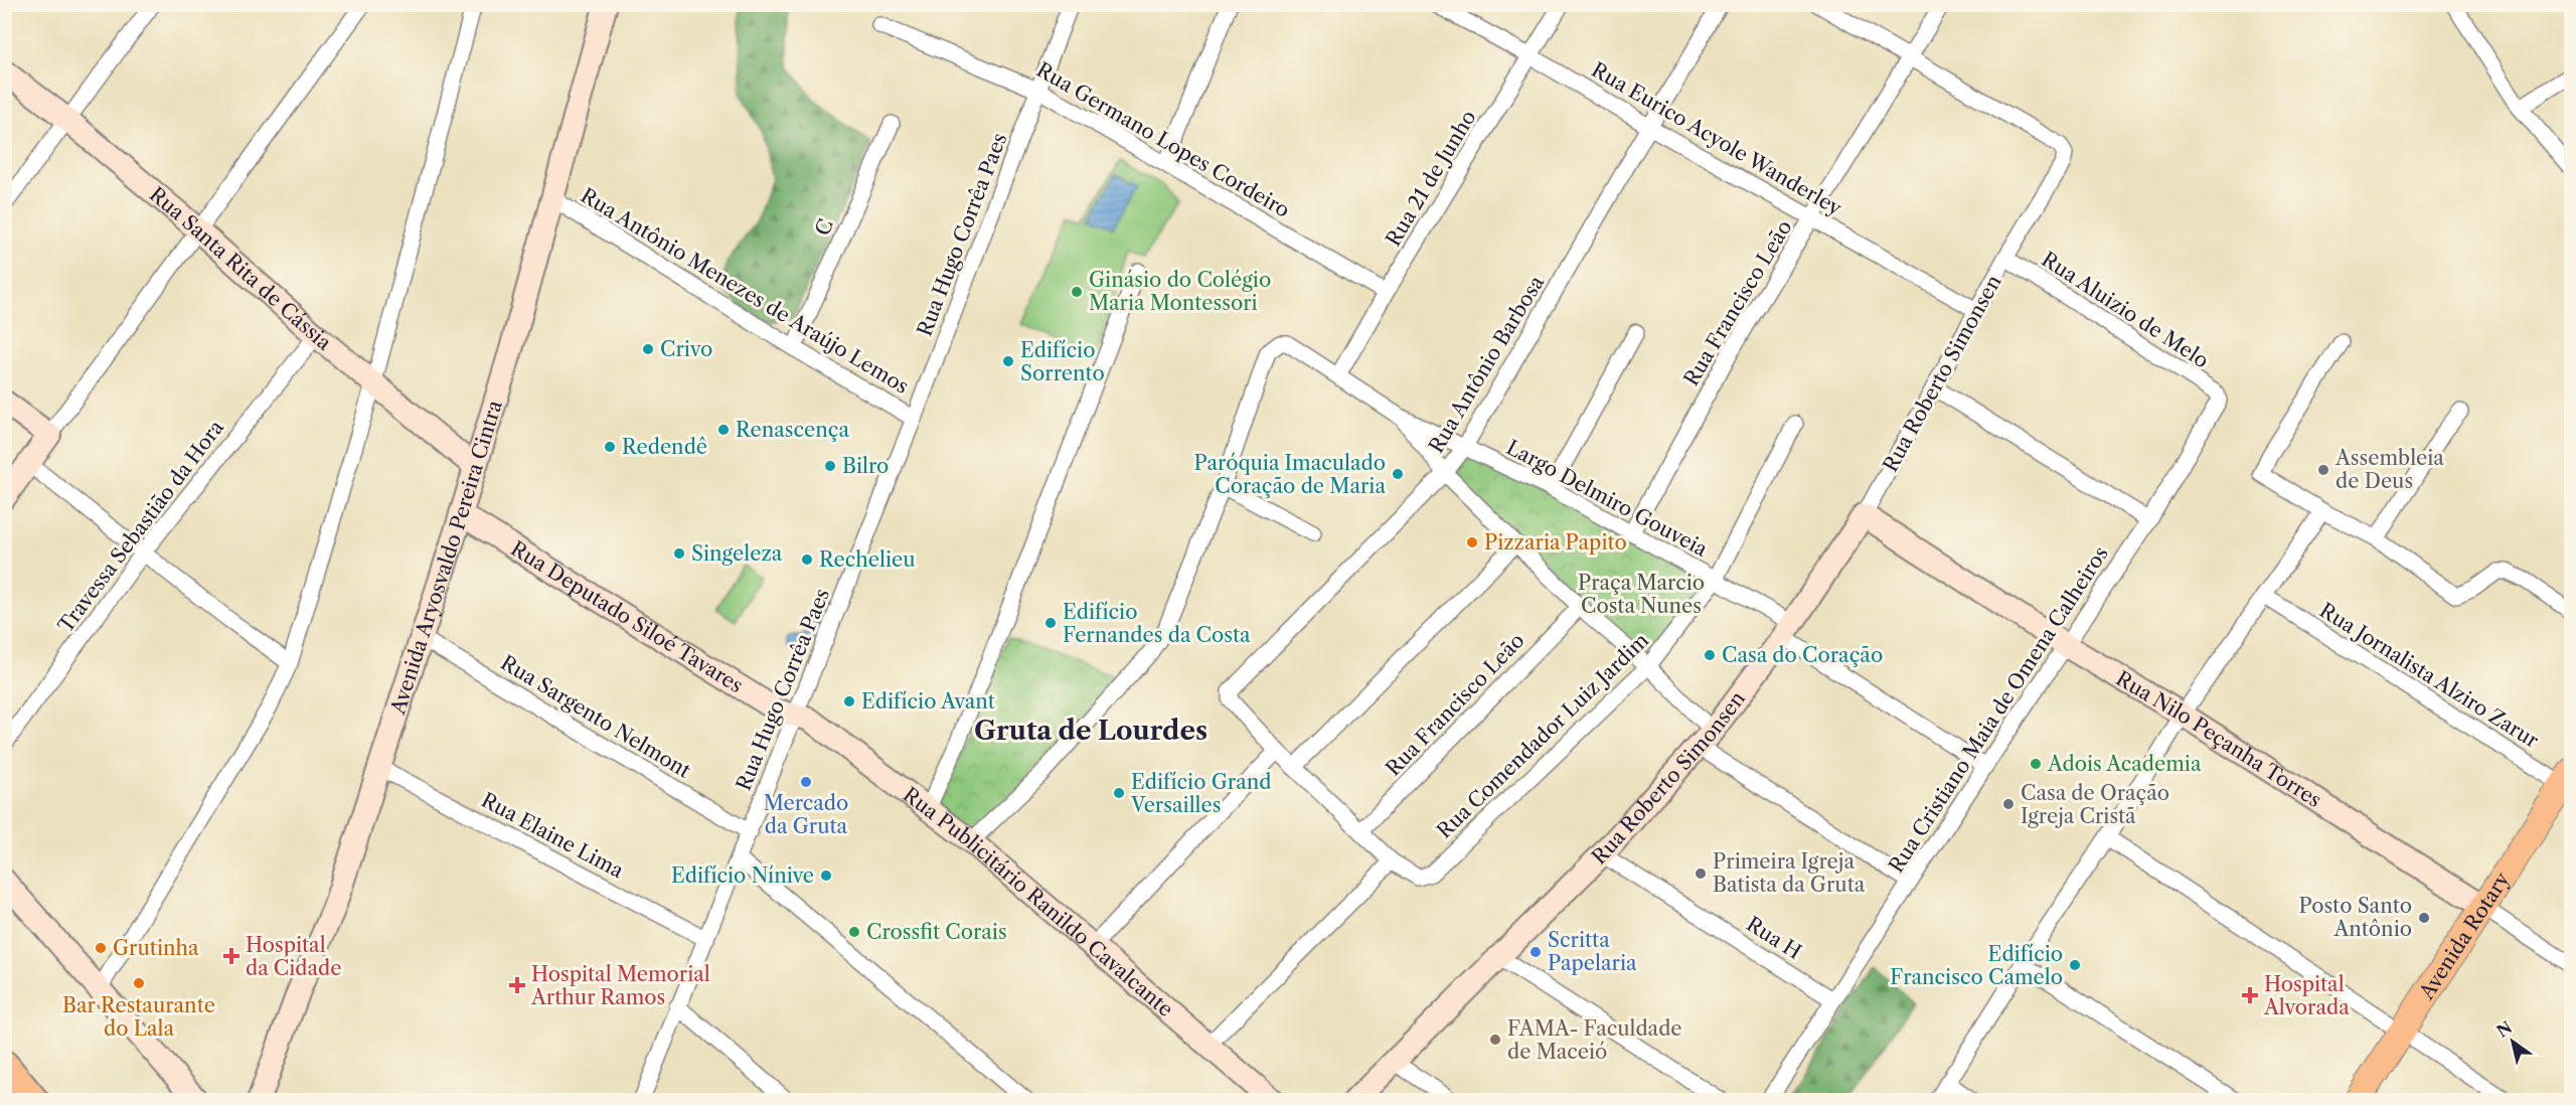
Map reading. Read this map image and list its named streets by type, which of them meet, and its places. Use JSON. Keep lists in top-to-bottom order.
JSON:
{
  "streets": {
    "main road": ["Avenida Rotary"],
    "street": [
      "Rua Eurico Acyole Wanderley",
      "Rua Germano Lopes Cordeiro",
      "Rua 21 de Junho",
      "C",
      "Rua Hugo Corrêa Paes",
      "Rua Santa Rita de Cássia",
      "Rua Antônio Menezes de Araújo Lemos",
      "Rua Francisco Leão",
      "Rua Aluizio de Melo",
      "Rua Antônio Barbosa",
      "Rua Roberto Simonsen",
      "Largo Delmiro Gouveia",
      "Travessa Sebastião da Hora",
      "Avenida Aryosvaldo Pereira Cintra",
      "Rua Deputado Siloé Tavares",
      "Rua Jornalista Alziro Zarur",
      "Rua Cristiano Maia de Omena Calheiros",
      "Rua Sargento Nelmont",
      "Rua Comendador Luiz Jardim",
      "Rua Nilo Peçanha Torres",
      "Rua Elaine Lima",
      "Rua Publicitário Ranildo Cavalcante",
      "Rua H"
    ]
  },
  "crossings": [
    ["Rua Eurico Acyole Wanderley", "Rua 21 de Junho"],
    ["Rua Eurico Acyole Wanderley", "Rua Francisco Leão"],
    ["Rua Eurico Acyole Wanderley", "Rua Antônio Barbosa"],
    ["Rua Eurico Acyole Wanderley", "Rua Roberto Simonsen"],
    ["Rua Germano Lopes Cordeiro", "Rua 21 de Junho"],
    ["Rua Germano Lopes Cordeiro", "Rua Hugo Corrêa Paes"],
    ["Rua 21 de Junho", "Largo Delmiro Gouveia"],
    ["C", "Rua Antônio Menezes de Araújo Lemos"],
    ["Rua Hugo Corrêa Paes", "Rua Antônio Menezes de Araújo Lemos"],
    ["Rua Hugo Corrêa Paes", "Rua Deputado Siloé Tavares"],
    ["Rua Hugo Corrêa Paes", "Rua Sargento Nelmont"],
    ["Rua Hugo Corrêa Paes", "Rua Elaine Lima"],
    ["Rua Hugo Corrêa Paes", "Rua Publicitário Ranildo Cavalcante"],
    ["Rua Santa Rita de Cássia", "Travessa Sebastião da Hora"],
    ["Rua Santa Rita de Cássia", "Avenida Aryosvaldo Pereira Cintra"],
    ["Rua Antônio Menezes de Araújo Lemos", "Avenida Aryosvaldo Pereira Cintra"],
    ["Rua Francisco Leão", "Rua Roberto Simonsen"],
    ["Rua Francisco Leão", "Largo Delmiro Gouveia"],
    ["Rua Aluizio de Melo", "Rua Roberto Simonsen"],
    ["Rua Aluizio de Melo", "Rua Cristiano Maia de Omena Calheiros"],
    ["Rua Antônio Barbosa", "Largo Delmiro Gouveia"],
    ["Rua Roberto Simonsen", "Largo Delmiro Gouveia"],
    ["Rua Roberto Simonsen", "Rua Nilo Peçanha Torres"],
    ["Rua Roberto Simonsen", "Rua H"],
    ["Largo Delmiro Gouveia", "Rua Cristiano Maia de Omena Calheiros"],
    ["Largo Delmiro Gouveia", "Rua Comendador Luiz Jardim"],
    ["Avenida Aryosvaldo Pereira Cintra", "Rua Deputado Siloé Tavares"],
    ["Avenida Aryosvaldo Pereira Cintra", "Rua Sargento Nelmont"],
    ["Avenida Aryosvaldo Pereira Cintra", "Rua Elaine Lima"],
    ["Rua Deputado Siloé Tavares", "Rua Publicitário Ranildo Cavalcante"],
    ["Rua Jornalista Alziro Zarur", "Avenida Rotary"],
    ["Rua Cristiano Maia de Omena Calheiros", "Rua Nilo Peçanha Torres"],
    ["Rua Cristiano Maia de Omena Calheiros", "Rua H"],
    ["Rua Nilo Peçanha Torres", "Avenida Rotary"]
  ],
  "districts": ["Gruta de Lourdes"],
  "parks": ["Praça Marcio Costa Nunes"],
  "places": {
    "other": [
      "Ginásio do Colégio Maria Montessori",
      "Crivo",
      "Edifício Sorrento",
      "Renascença",
      "Redendê",
      "Bilro",
      "Assembleia de Deus",
      "Paróquia Imaculado Coração de Maria",
      "Pizzaria Papito",
      "Singeleza",
      "Rechelieu",
      "Edifício Fernandes da Costa",
      "Casa do Coração",
      "Edifício Avant",
      "Adois Academia",
      "Mercado da Gruta",
      "Edifício Grand Versailles",
      "Casa de Oração Igreja Cristã",
      "Primeira Igreja Batista da Gruta",
      "Edifício Nínive",
      "Posto Santo Antônio",
      "Crossfit Corais",
      "Grutinha",
      "Scritta Papelaria",
      "Edifício Francisco Camelo",
      "Bar Restaurante do Lala",
      "FAMA- Faculdade de Maceió"
    ],
    "health": ["Hospital da Cidade", "Hospital Memorial Arthur Ramos", "Hospital Alvorada"]
  },
  "north": "top left"
}
